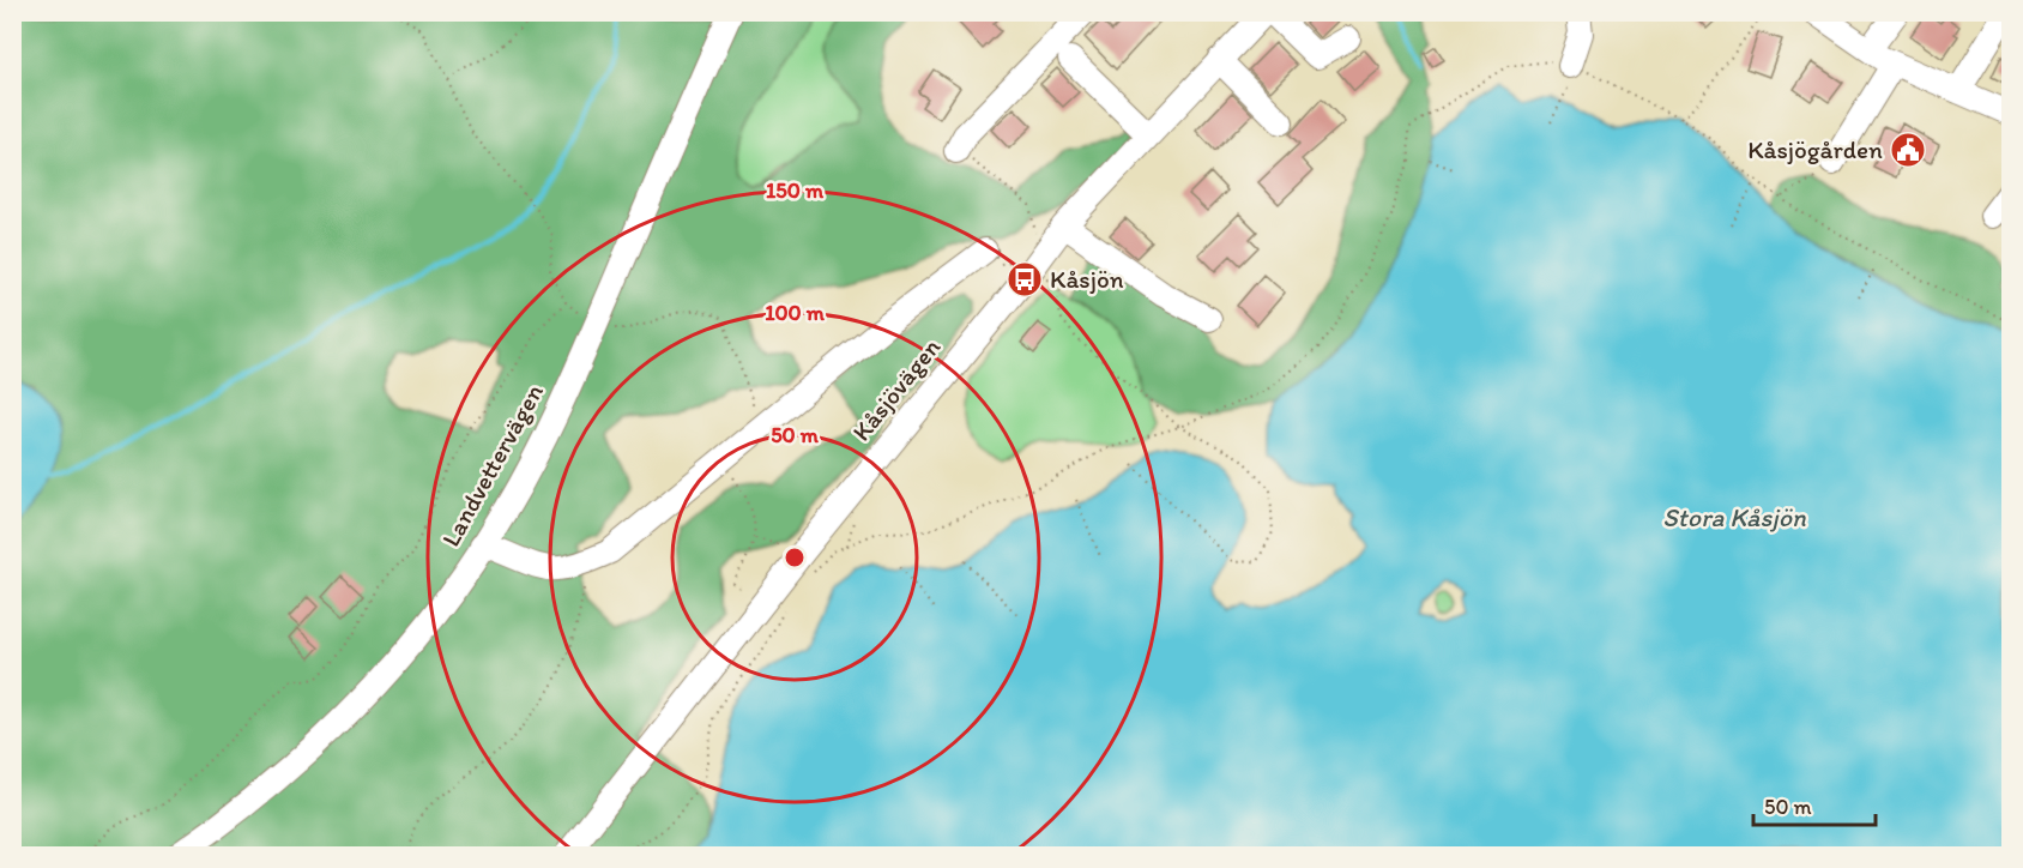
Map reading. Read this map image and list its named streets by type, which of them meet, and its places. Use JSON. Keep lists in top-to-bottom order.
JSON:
{
  "streets": {
    "street": ["Kåsjövägen", "Landvettervägen"]
  },
  "water": ["Stora Kåsjön"],
  "places": {
    "public building": ["Kåsjögården"],
    "bus stop": ["Kåsjön"]
  },
  "scale_bar": "50 m",
  "rings": ["150 m", "100 m", "50 m"]
}
